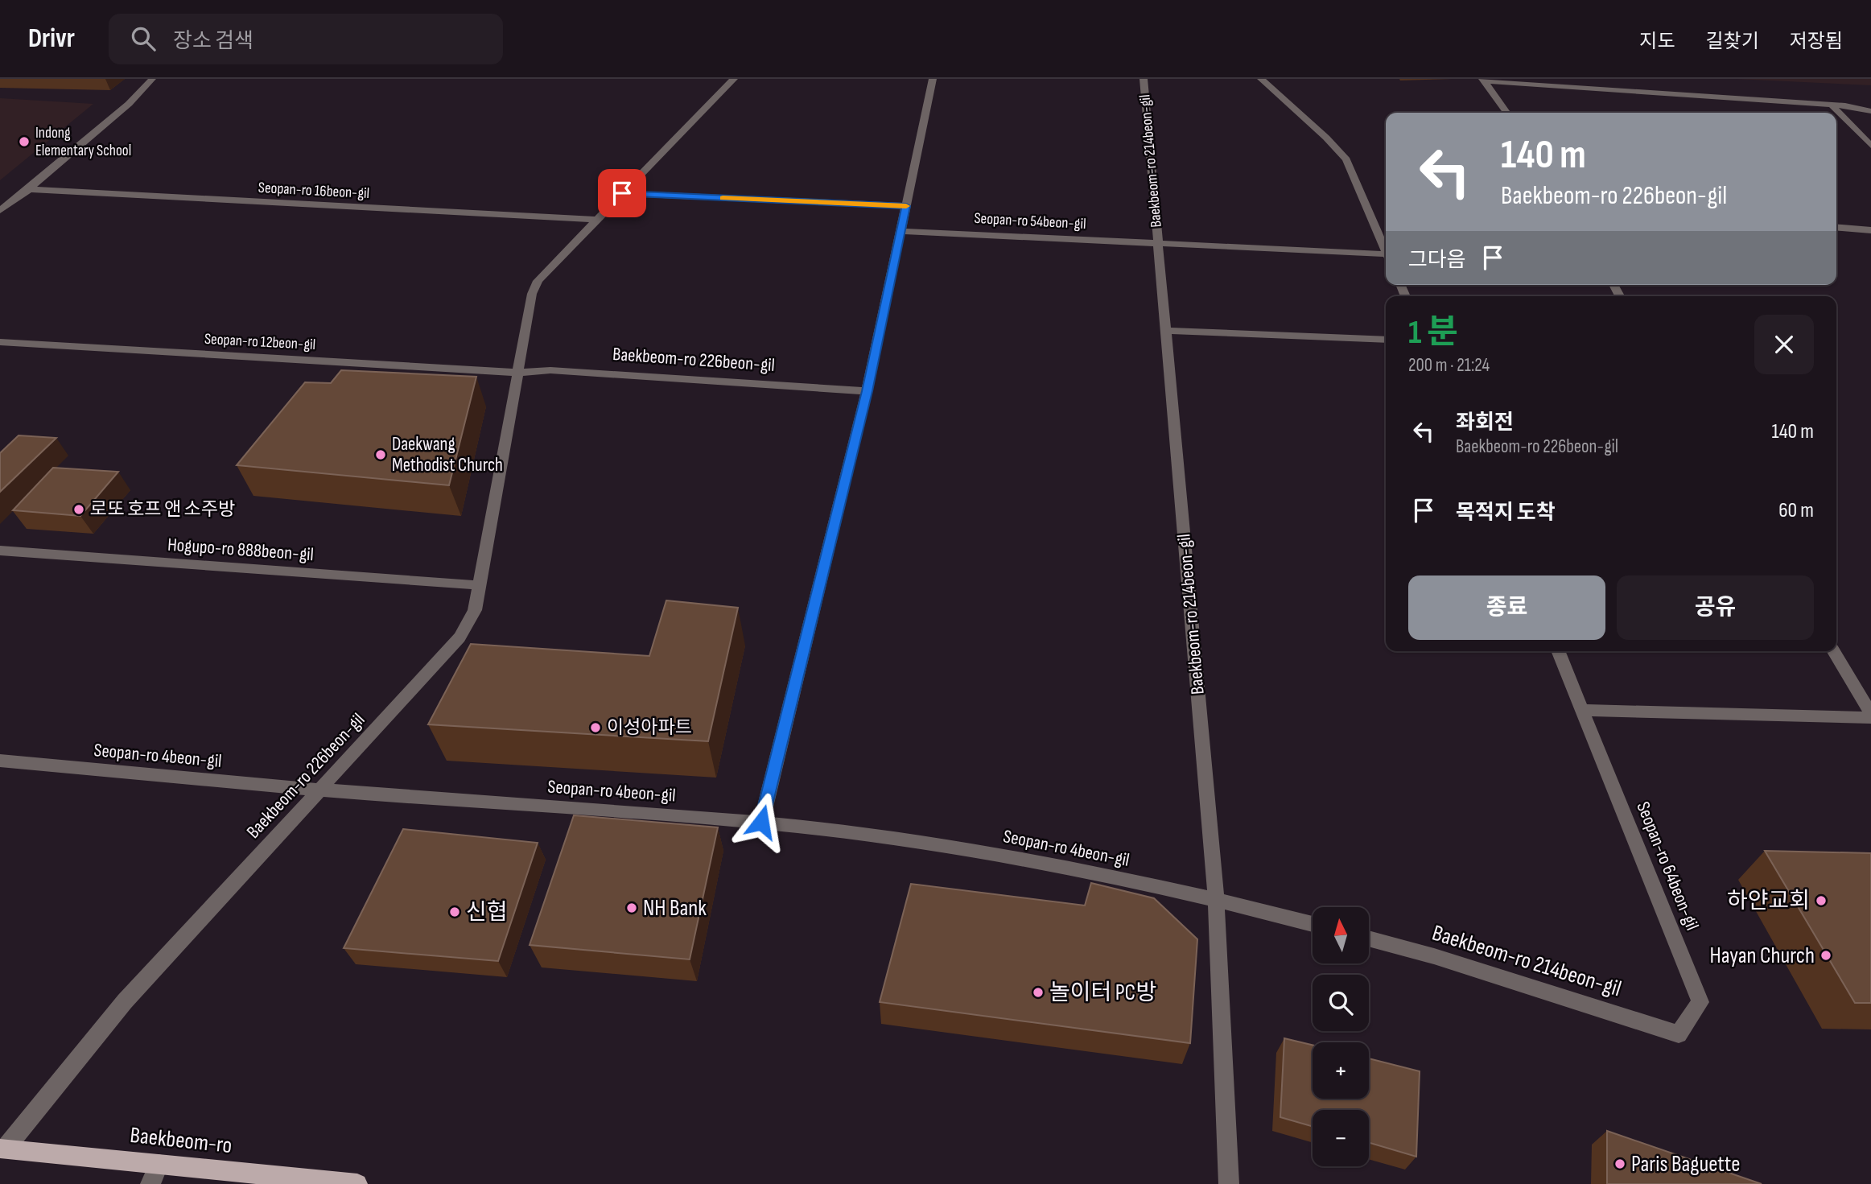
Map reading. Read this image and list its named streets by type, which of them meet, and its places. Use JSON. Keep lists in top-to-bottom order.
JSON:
{
  "streets": {
    "main road": ["Baekbeom-ro"],
    "lane": [
      "Baekbeom-ro 214beon-gil",
      "Seopan-ro 16beon-gil",
      "Seopan-ro 54beon-gil",
      "Seopan-ro 12beon-gil",
      "Baekbeom-ro 226beon-gil",
      "Hogupo-ro 888beon-gil",
      "Seopan-ro 4beon-gil",
      "Seopan-ro 64beon-gil"
    ]
  },
  "crossings": [
    ["Baekbeom-ro 214beon-gil", "Seopan-ro 54beon-gil"],
    ["Baekbeom-ro 214beon-gil", "Seopan-ro 4beon-gil"],
    ["Baekbeom-ro 214beon-gil", "Seopan-ro 64beon-gil"],
    ["Seopan-ro 16beon-gil", "Baekbeom-ro 226beon-gil"],
    ["Seopan-ro 12beon-gil", "Baekbeom-ro 226beon-gil"],
    ["Baekbeom-ro 226beon-gil", "Hogupo-ro 888beon-gil"],
    ["Baekbeom-ro 226beon-gil", "Seopan-ro 4beon-gil"],
    ["Baekbeom-ro 226beon-gil", "Baekbeom-ro"]
  ],
  "places": [
    "Indong Elementary School",
    "Daekwang Methodist Church",
    "로또 호프 앤 소주방",
    "이성아파트",
    "하얀교회",
    "NH Bank",
    "신협",
    "Hayan Church",
    "놀이터 PC방",
    "Paris Baguette"
  ],
  "north": "top",
  "page": {
    "header": "Drivr",
    "search": "장소 검색",
    "nav": ["지도", "길찾기", "저장됨"],
    "turn": ["140 m", "Baekbeom-ro 226beon-gil"],
    "then": "그다음",
    "heading": ["1 분", "200 m · 21:24"],
    "list": [
      {
        "name": "좌회전",
        "note": "Baekbeom-ro 226beon-gil",
        "value": "140 m"
      },
      {
        "name": "목적지 도착",
        "value": "60 m"
      }
    ],
    "buttons": ["종료", "공유"],
    "map_buttons": ["+", "−"]
  }
}
